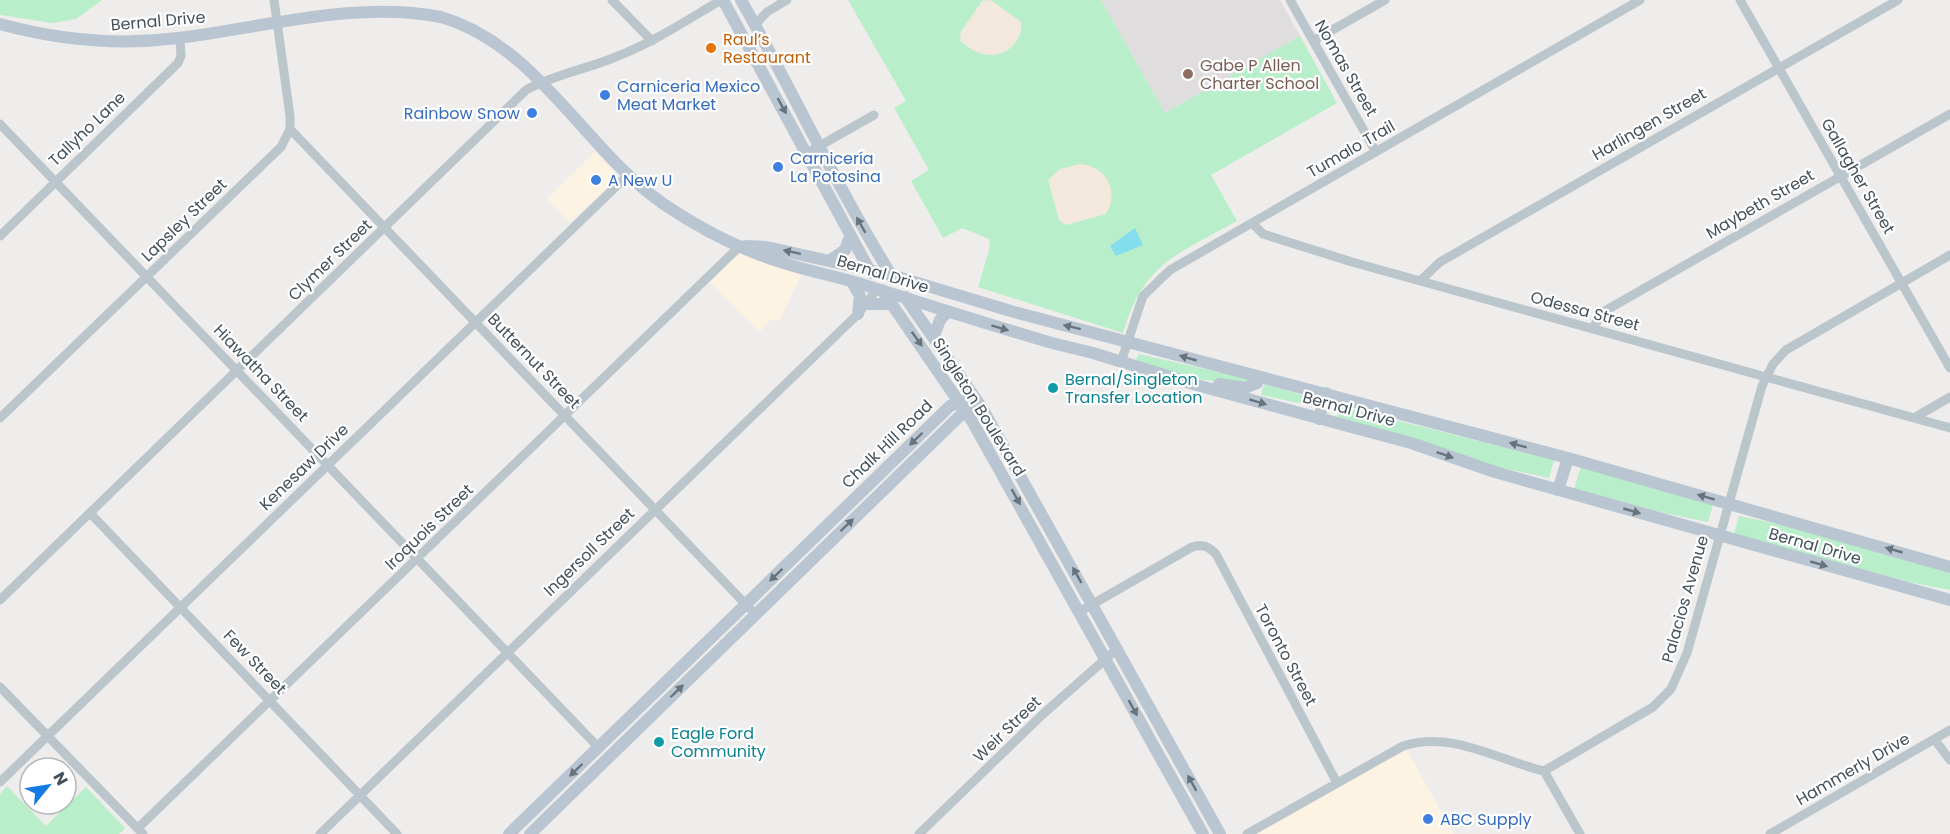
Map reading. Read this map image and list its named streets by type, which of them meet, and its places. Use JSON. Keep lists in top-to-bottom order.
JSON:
{
  "streets": {
    "street": [
      "Bernal Drive",
      "Nomas Street",
      "Harlingen Street",
      "Tallyho Lane",
      "Tumalo Trail",
      "Gallagher Street",
      "Maybeth Street",
      "Lapsley Street",
      "Clymer Street",
      "Odessa Street",
      "Butternut Street",
      "Hiawatha Street",
      "Singleton Boulevard",
      "Chalk Hill Road",
      "Kenesaw Drive",
      "Iroquois Street",
      "Ingersoll Street",
      "Palacios Avenue",
      "Toronto Street",
      "Few Street",
      "Weir Street",
      "Hammerly Drive"
    ]
  },
  "crossings": [
    ["Bernal Drive", "Tallyho Lane"],
    ["Bernal Drive", "Tumalo Trail"],
    ["Bernal Drive", "Clymer Street"],
    ["Bernal Drive", "Singleton Boulevard"],
    ["Bernal Drive", "Kenesaw Drive"],
    ["Bernal Drive", "Iroquois Street"],
    ["Bernal Drive", "Ingersoll Street"],
    ["Bernal Drive", "Palacios Avenue"],
    ["Nomas Street", "Tumalo Trail"],
    ["Harlingen Street", "Gallagher Street"],
    ["Harlingen Street", "Odessa Street"],
    ["Tallyho Lane", "Hiawatha Street"],
    ["Tumalo Trail", "Odessa Street"],
    ["Gallagher Street", "Maybeth Street"],
    ["Gallagher Street", "Palacios Avenue"],
    ["Maybeth Street", "Odessa Street"],
    ["Lapsley Street", "Butternut Street"],
    ["Lapsley Street", "Hiawatha Street"],
    ["Clymer Street", "Butternut Street"],
    ["Clymer Street", "Hiawatha Street"],
    ["Clymer Street", "Singleton Boulevard"],
    ["Clymer Street", "Few Street"],
    ["Odessa Street", "Palacios Avenue"],
    ["Butternut Street", "Chalk Hill Road"],
    ["Butternut Street", "Kenesaw Drive"],
    ["Butternut Street", "Iroquois Street"],
    ["Butternut Street", "Ingersoll Street"],
    ["Hiawatha Street", "Chalk Hill Road"],
    ["Hiawatha Street", "Kenesaw Drive"],
    ["Hiawatha Street", "Iroquois Street"],
    ["Hiawatha Street", "Ingersoll Street"],
    ["Singleton Boulevard", "Chalk Hill Road"],
    ["Singleton Boulevard", "Ingersoll Street"],
    ["Singleton Boulevard", "Toronto Street"],
    ["Singleton Boulevard", "Weir Street"],
    ["Kenesaw Drive", "Few Street"],
    ["Iroquois Street", "Few Street"],
    ["Ingersoll Street", "Few Street"]
  ],
  "places": [
    "Raul’s Restaurant",
    "Gabe P Allen Charter School",
    "Carniceria Mexico Meat Market",
    "Rainbow Snow",
    "Carnicería La Potosina",
    "A New U",
    "Bernal/Singleton Transfer Location",
    "Eagle Ford Community",
    "ABC Supply"
  ],
  "north": "top right"
}
